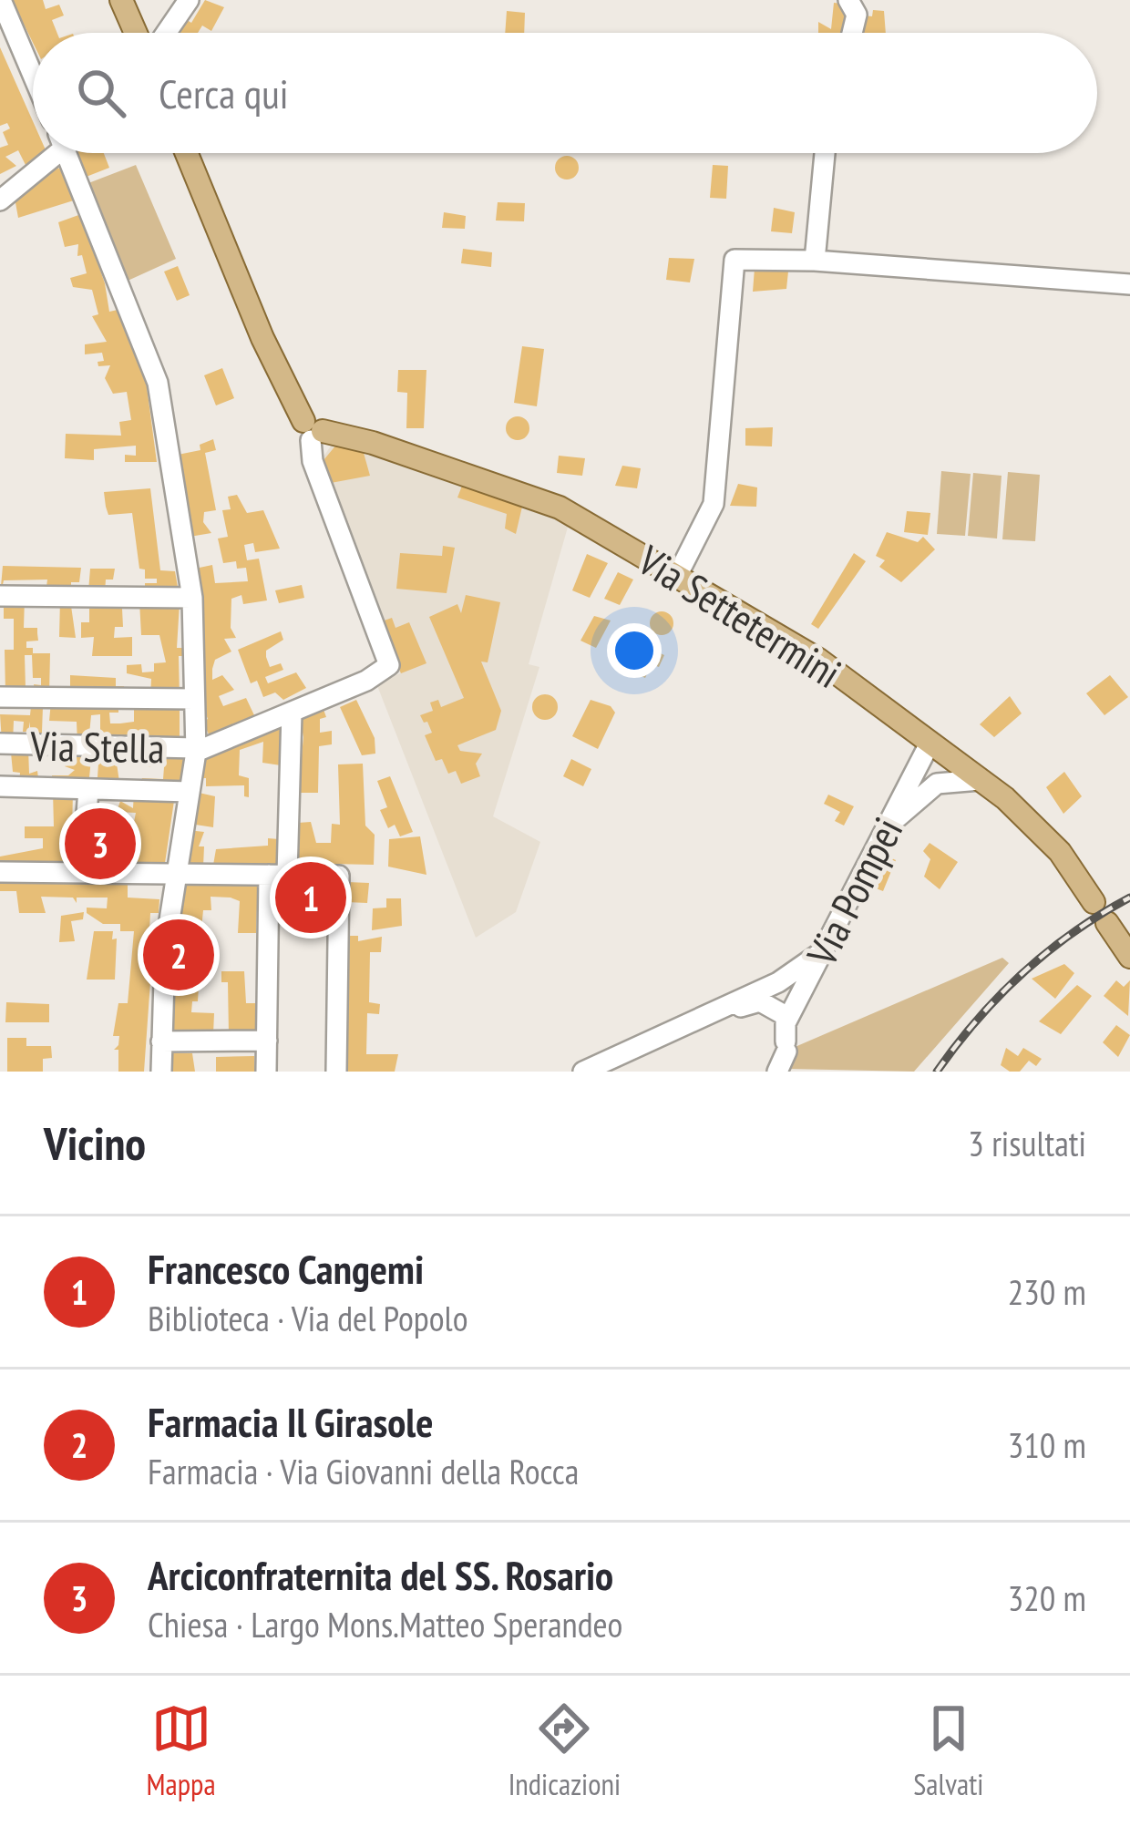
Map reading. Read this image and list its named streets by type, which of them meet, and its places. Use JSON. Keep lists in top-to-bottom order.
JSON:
{
  "streets": {
    "main road": ["Via Settetermini"],
    "street": ["Via Stella", "Via Pompei"]
  },
  "crossings": [
    ["Via Settetermini", "Via Pompei"]
  ],
  "page": {
    "search": "Cerca qui",
    "pins": ["3", "1", "2"],
    "heading": ["Vicino", "3 risultati"],
    "list": [
      {
        "mark": "1",
        "name": "Francesco Cangemi",
        "note": "Biblioteca · Via del Popolo",
        "value": "230 m"
      },
      {
        "mark": "2",
        "name": "Farmacia Il Girasole",
        "note": "Farmacia · Via Giovanni della Rocca",
        "value": "310 m"
      },
      {
        "mark": "3",
        "name": "Arciconfraternita del SS. Rosario",
        "note": "Chiesa · Largo Mons.Matteo Sperandeo",
        "value": "320 m"
      }
    ],
    "nav": ["Mappa", "Indicazioni", "Salvati"]
  }
}
